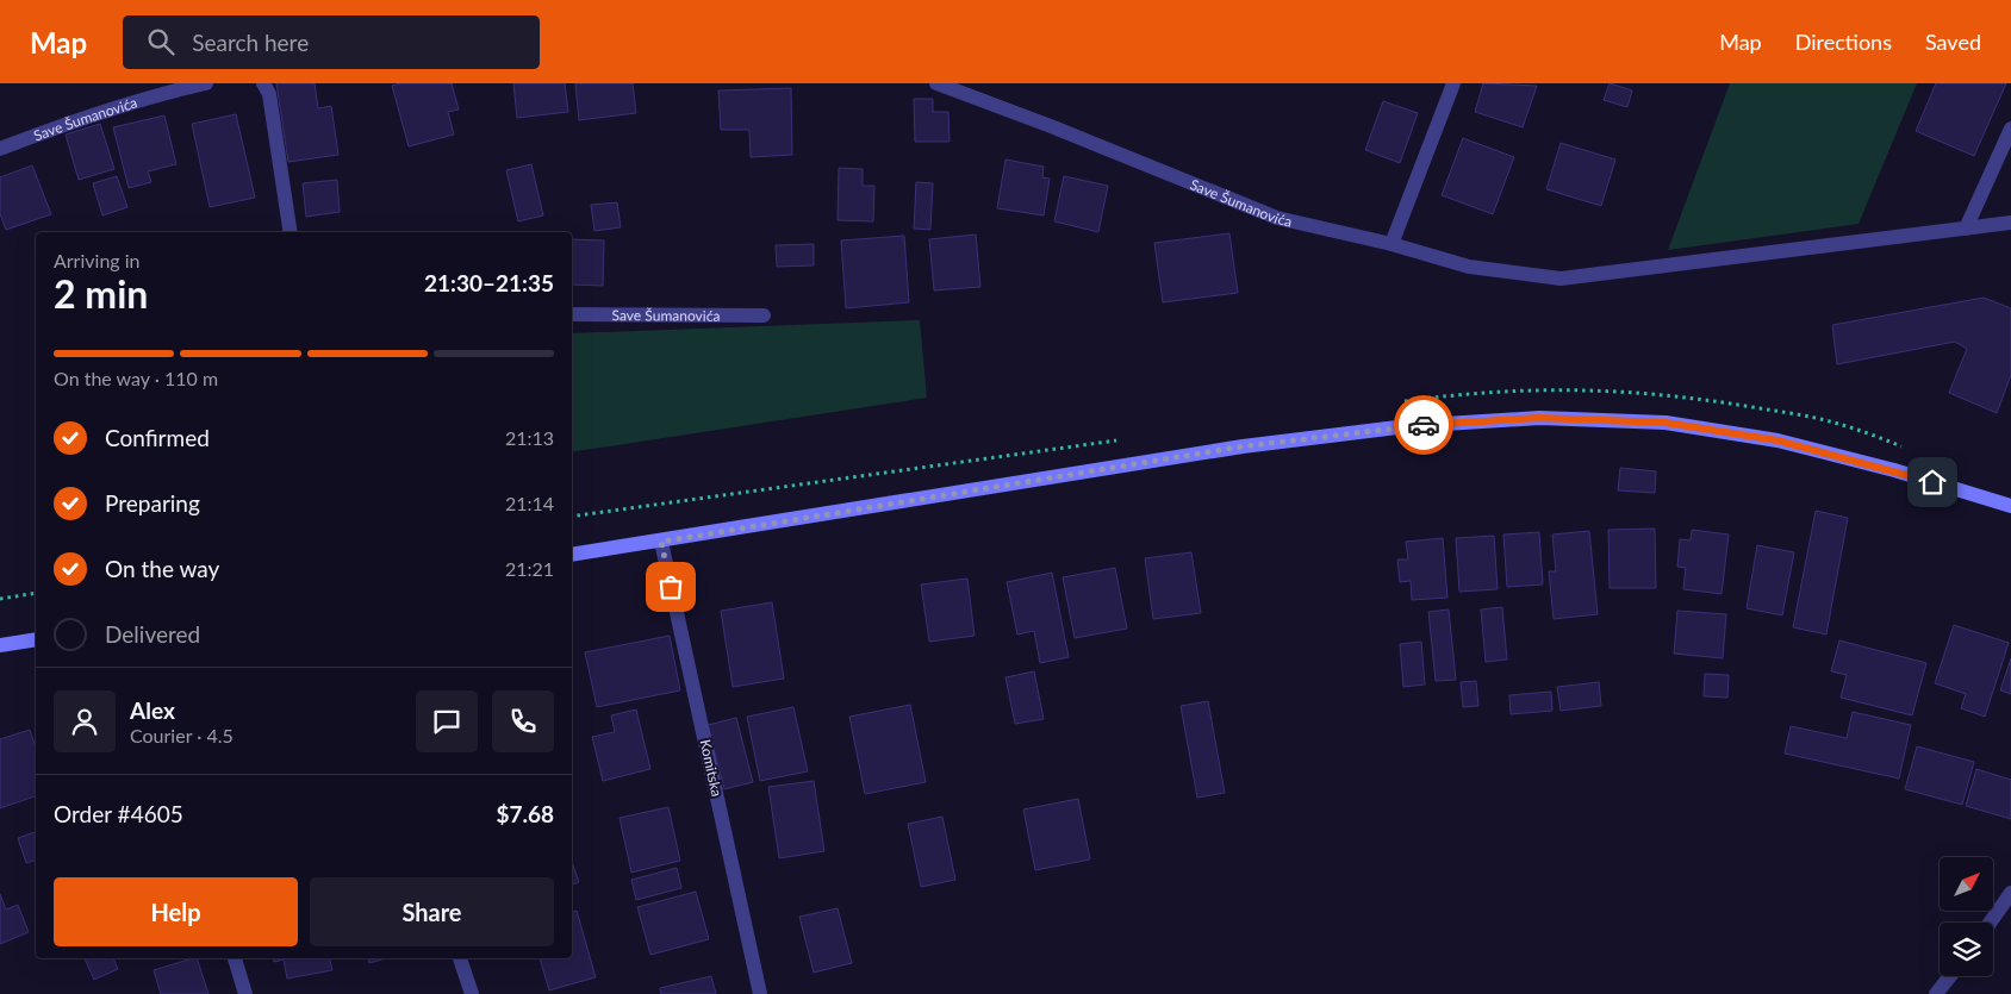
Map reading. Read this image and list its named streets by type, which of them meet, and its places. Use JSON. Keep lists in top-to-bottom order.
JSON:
{
  "streets": {
    "street": ["Save Šumanovića", "Komitska"]
  },
  "north": "top right",
  "page": {
    "header": "Map",
    "search": "Search here",
    "nav": ["Map", "Directions", "Saved"],
    "heading": ["2 min", "Arriving in", "21:30–21:35"],
    "panel": [
      "Alex",
      "Courier · 4.5",
      "Order #4605",
      "$7.68"
    ],
    "bar": "On the way · 110 m",
    "list": [
      ["Confirmed", "21:13"],
      ["Preparing", "21:14"],
      ["On the way", "21:21"],
      "Delivered"
    ],
    "buttons": ["Help", "Share"]
  }
}
